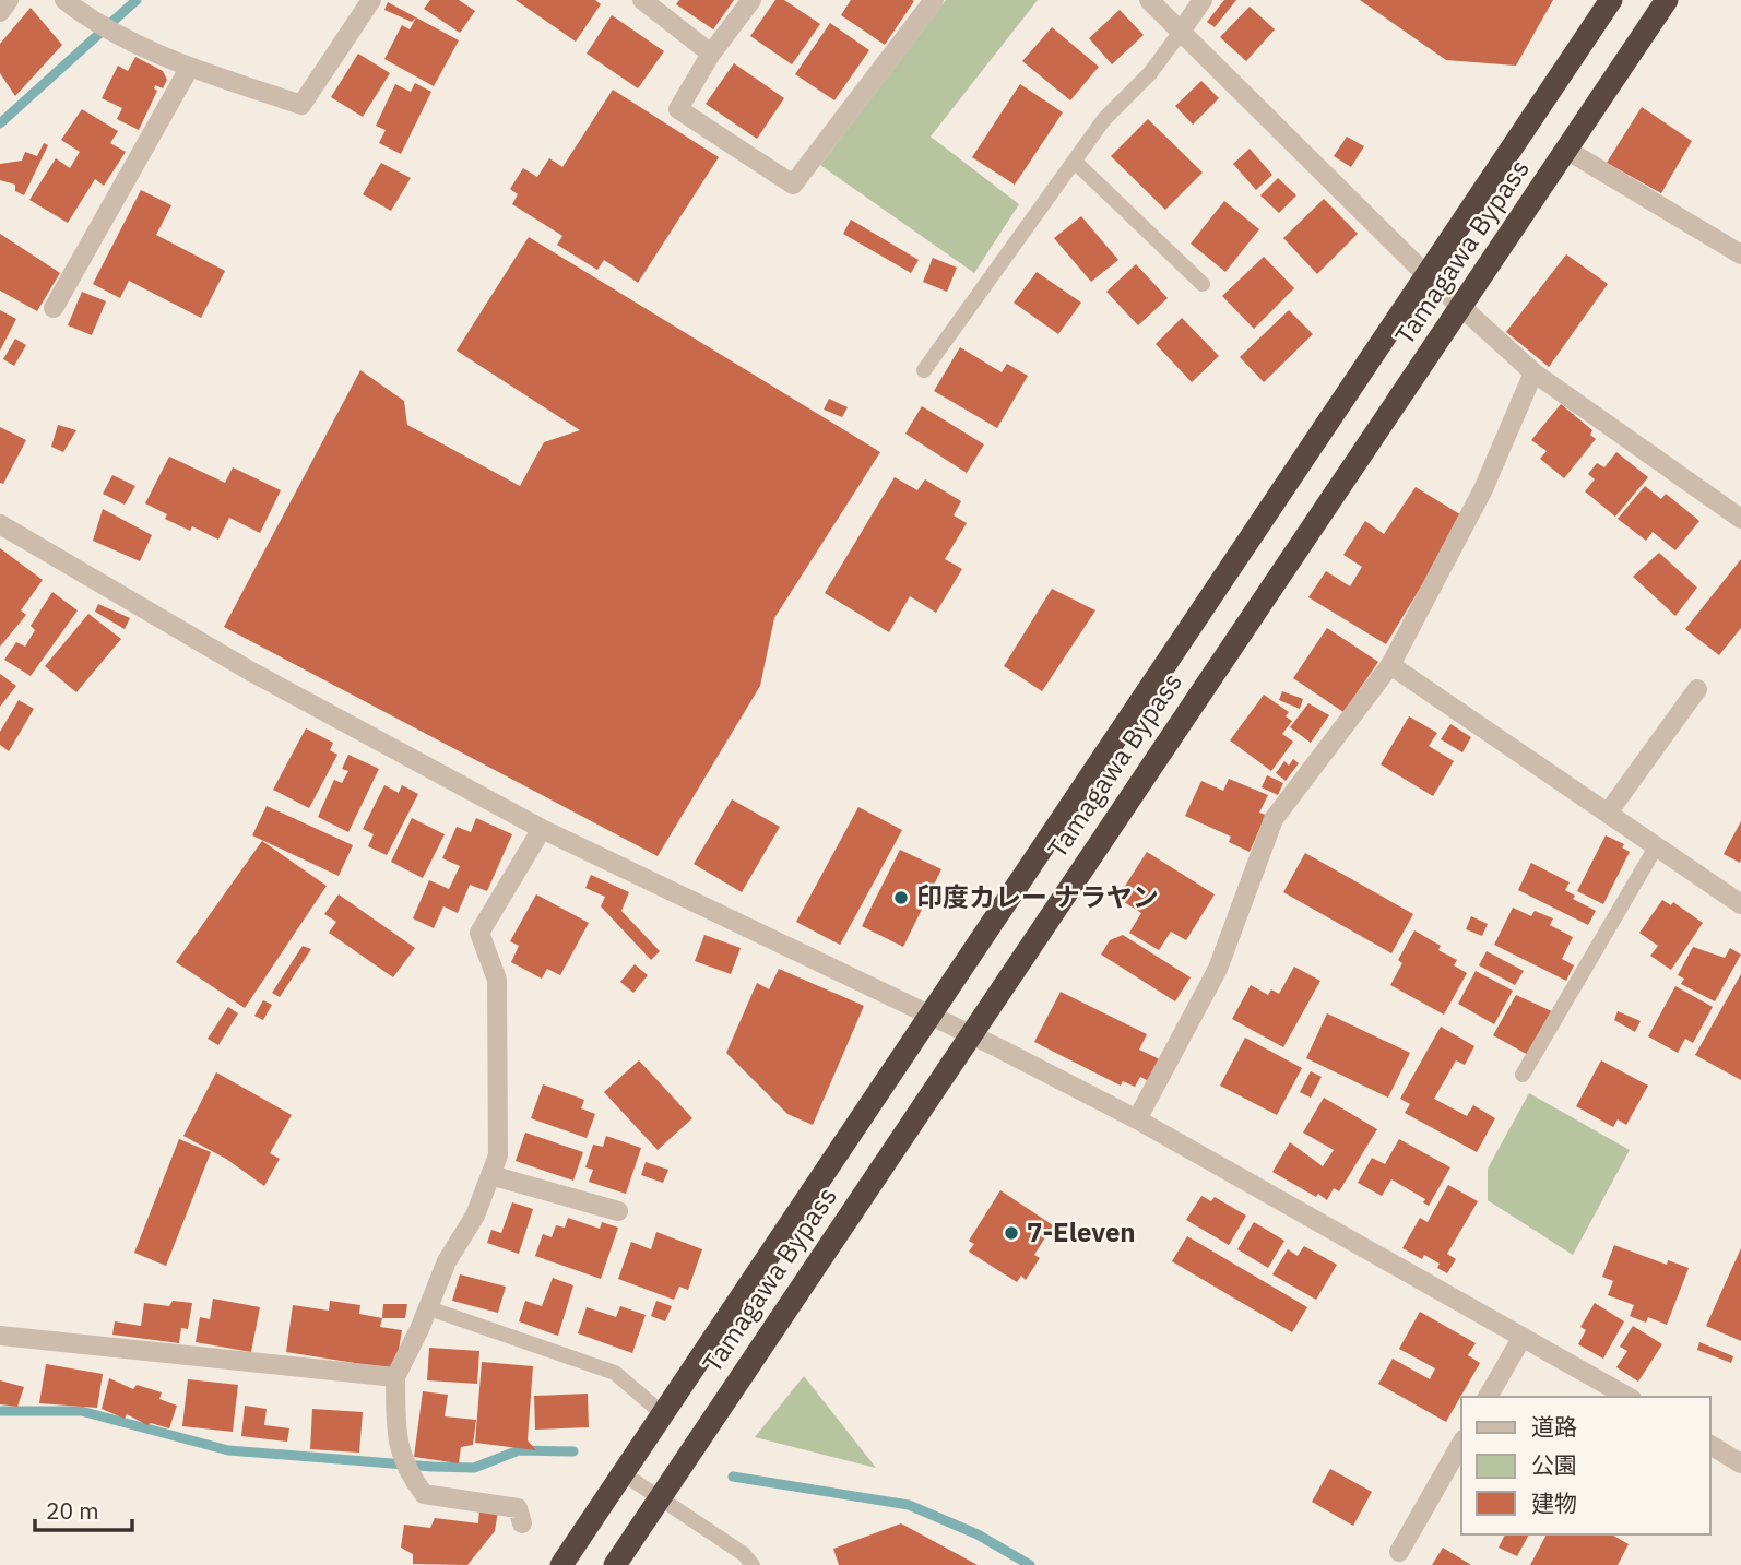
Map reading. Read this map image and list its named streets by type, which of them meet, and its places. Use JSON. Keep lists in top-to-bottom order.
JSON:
{
  "streets": {
    "highway": ["Tamagawa Bypass"]
  },
  "places": ["印度カレー ナラヤン", "7-Eleven"],
  "legend": ["道路", "公園", "建物"],
  "scale_bar": "20 m"
}
